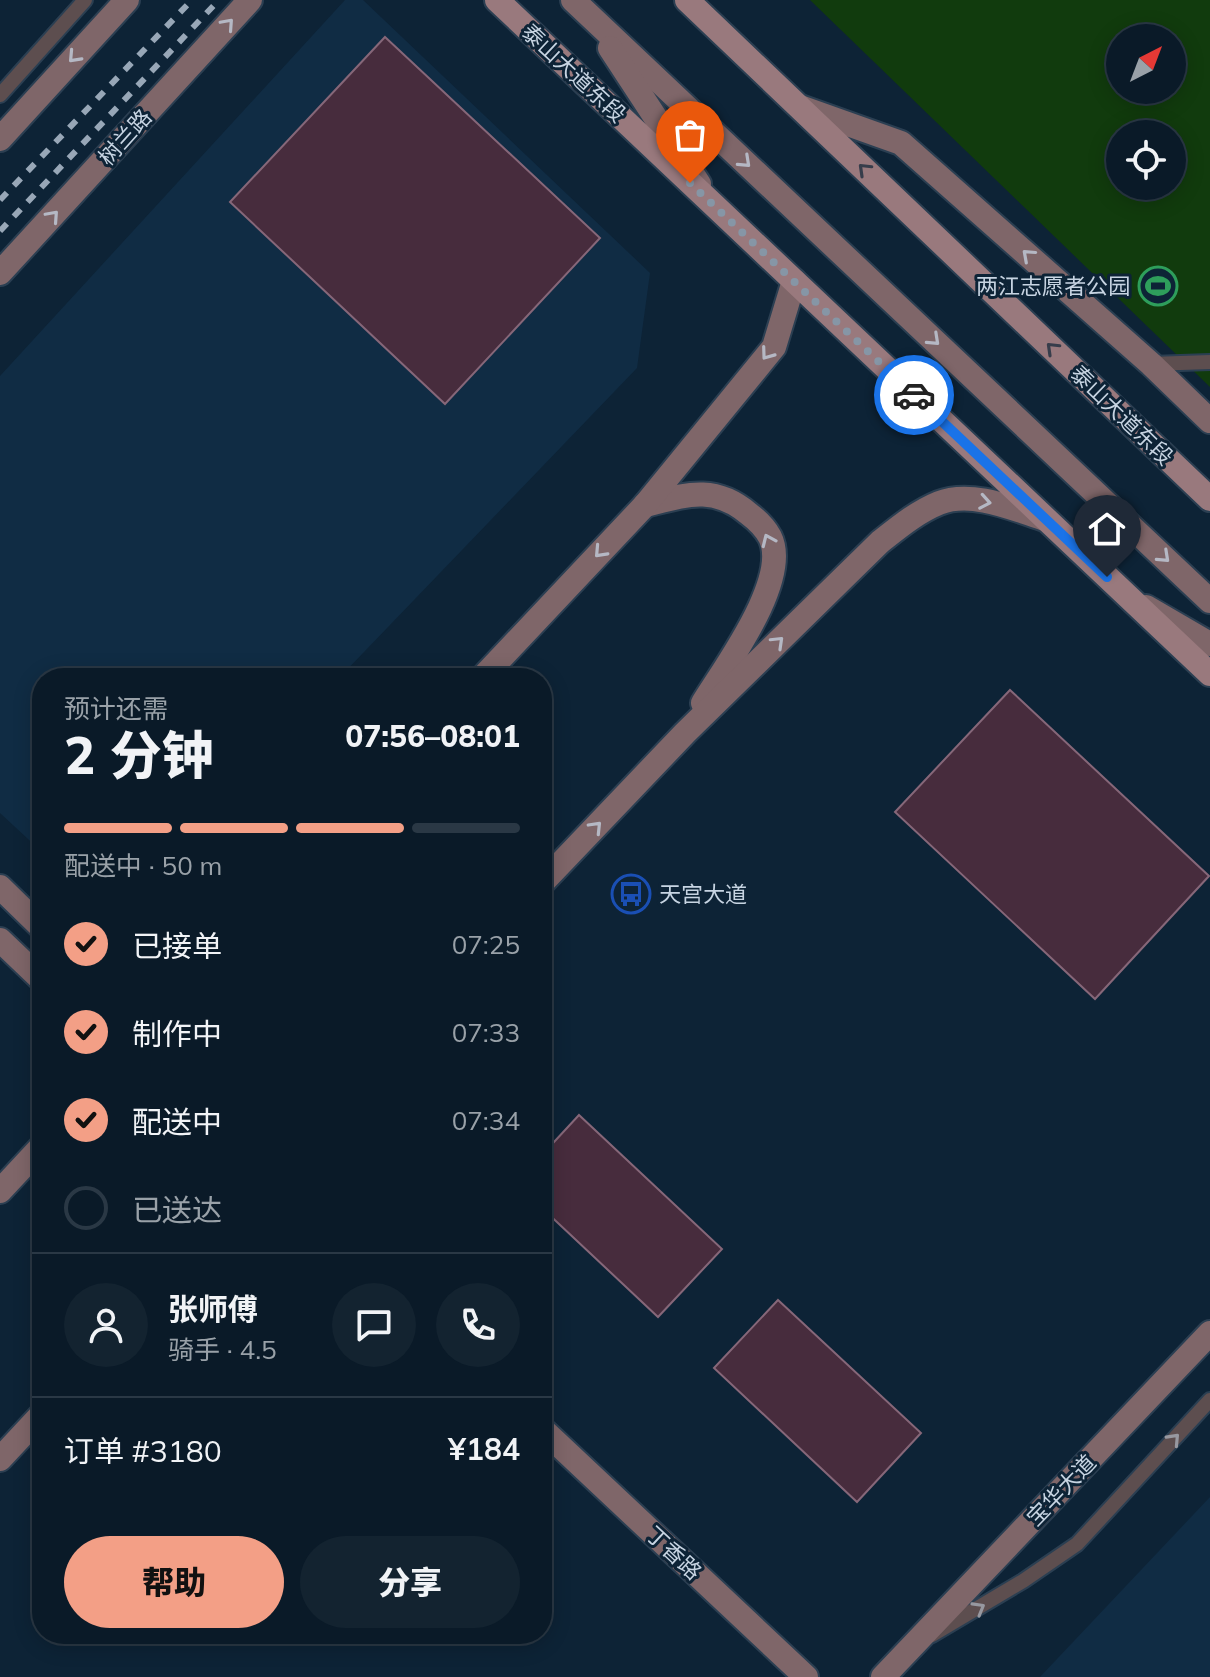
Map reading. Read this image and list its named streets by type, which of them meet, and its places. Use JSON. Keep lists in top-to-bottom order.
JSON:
{
  "streets": {
    "main road": ["泰山大道东段"],
    "street": ["树兰路", "宝华大道", "丁香路"]
  },
  "places": {
    "sports": ["两江志愿者公园"],
    "bus stop": ["天宫大道"]
  },
  "north": "top right",
  "page": {
    "heading": ["2 分钟", "预计还需", "07:56–08:01"],
    "panel": [
      "张师傅",
      "骑手 · 4.5",
      "订单 #3180",
      "¥184"
    ],
    "bar": "配送中 · 50 m",
    "list": [
      ["已接单", "07:25"],
      ["制作中", "07:33"],
      ["配送中", "07:34"],
      "已送达"
    ],
    "buttons": ["帮助", "分享"]
  }
}
